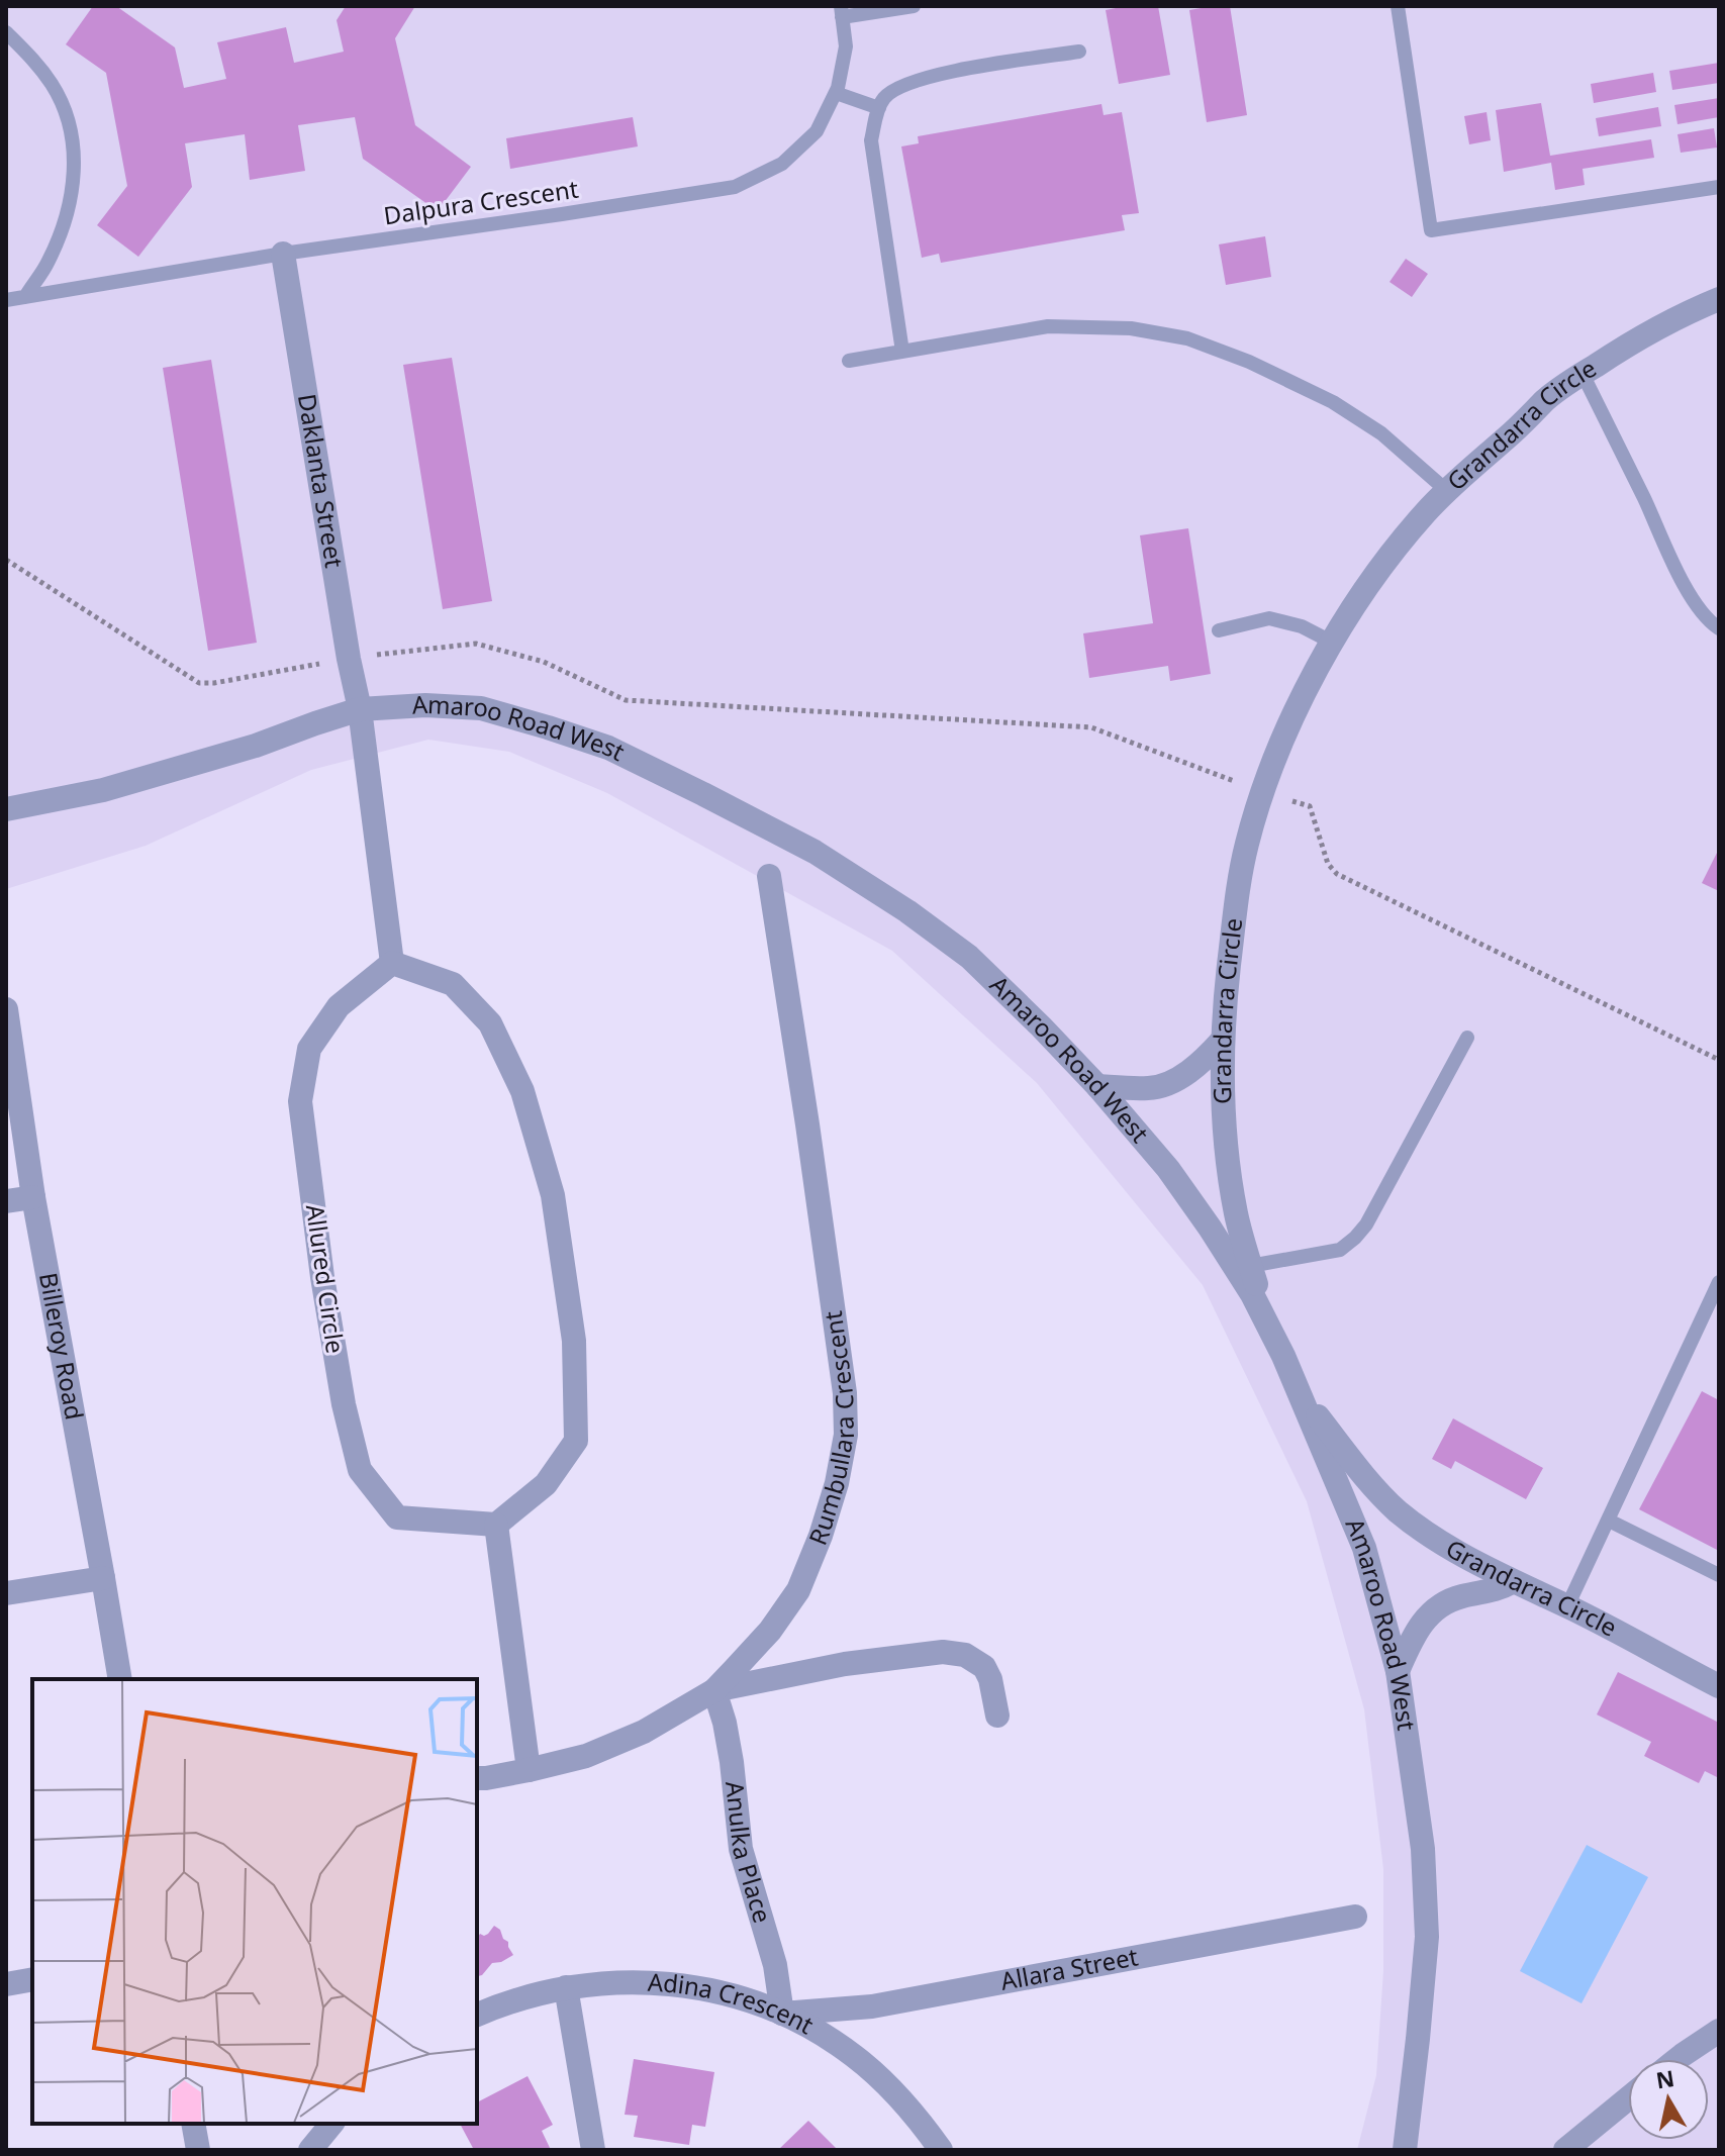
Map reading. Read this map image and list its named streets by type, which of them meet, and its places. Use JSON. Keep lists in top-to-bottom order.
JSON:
{
  "streets": {
    "street": [
      "Grandarra Circle",
      "Daklanta Street",
      "Amaroo Road West",
      "Allured Circle",
      "Billeroy Road",
      "Rumbullara Crescent",
      "Anulka Place",
      "Allara Street",
      "Adina Crescent"
    ],
    "lane": ["Dalpura Crescent"]
  },
  "crossings": [
    ["Dalpura Crescent", "Daklanta Street"],
    ["Grandarra Circle", "Amaroo Road West"],
    ["Daklanta Street", "Amaroo Road West"],
    ["Rumbullara Crescent", "Anulka Place"],
    ["Anulka Place", "Allara Street"],
    ["Anulka Place", "Adina Crescent"],
    ["Allara Street", "Adina Crescent"]
  ],
  "north": "top"
}
